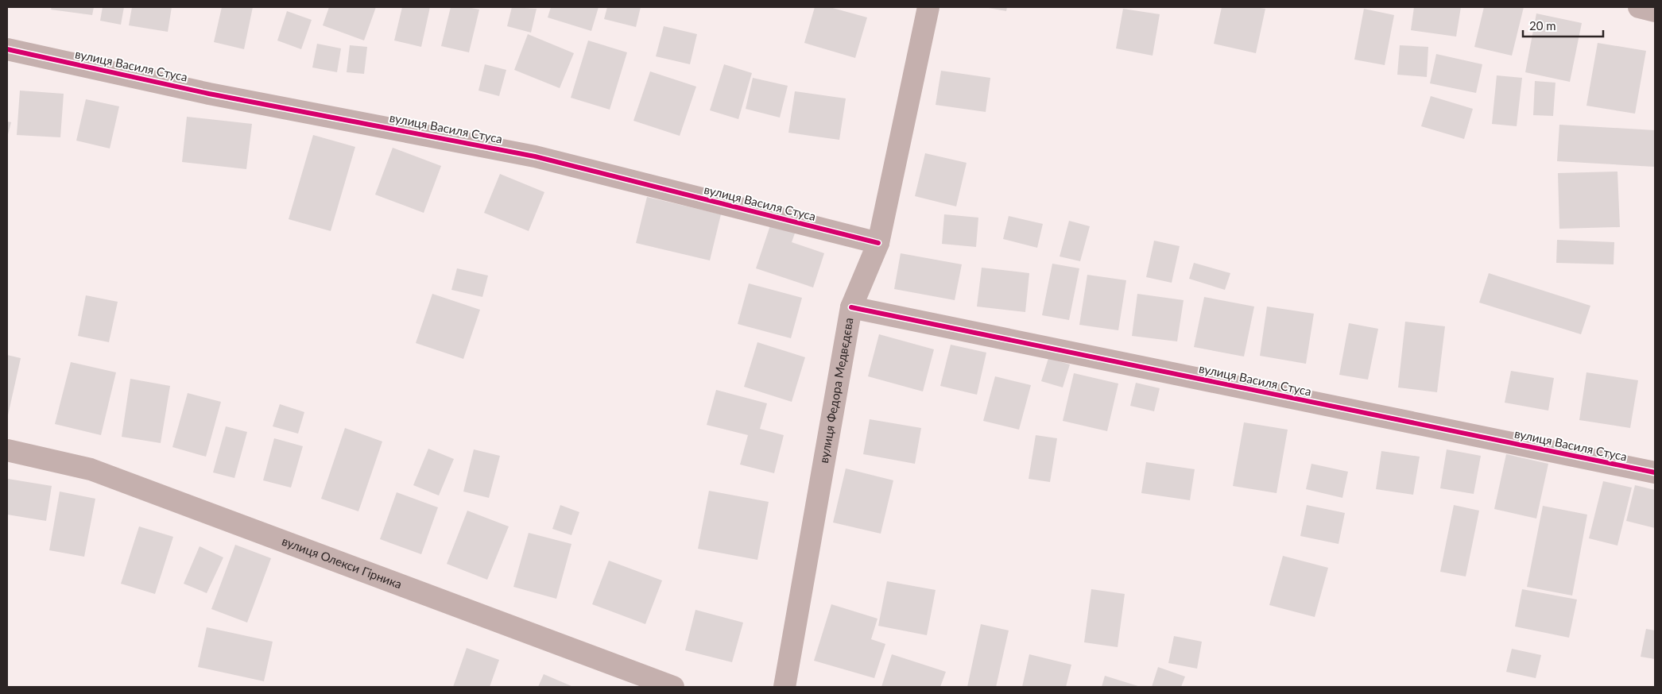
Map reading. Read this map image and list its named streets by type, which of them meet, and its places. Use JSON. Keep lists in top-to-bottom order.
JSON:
{
  "streets": {
    "street": ["вулиця Василя Стуса", "вулиця Федора Медвєдєва", "вулиця Олекси Гірника"]
  },
  "crossings": [
    ["вулиця Василя Стуса", "вулиця Федора Медвєдєва"]
  ],
  "scale_bar": "20 m"
}
